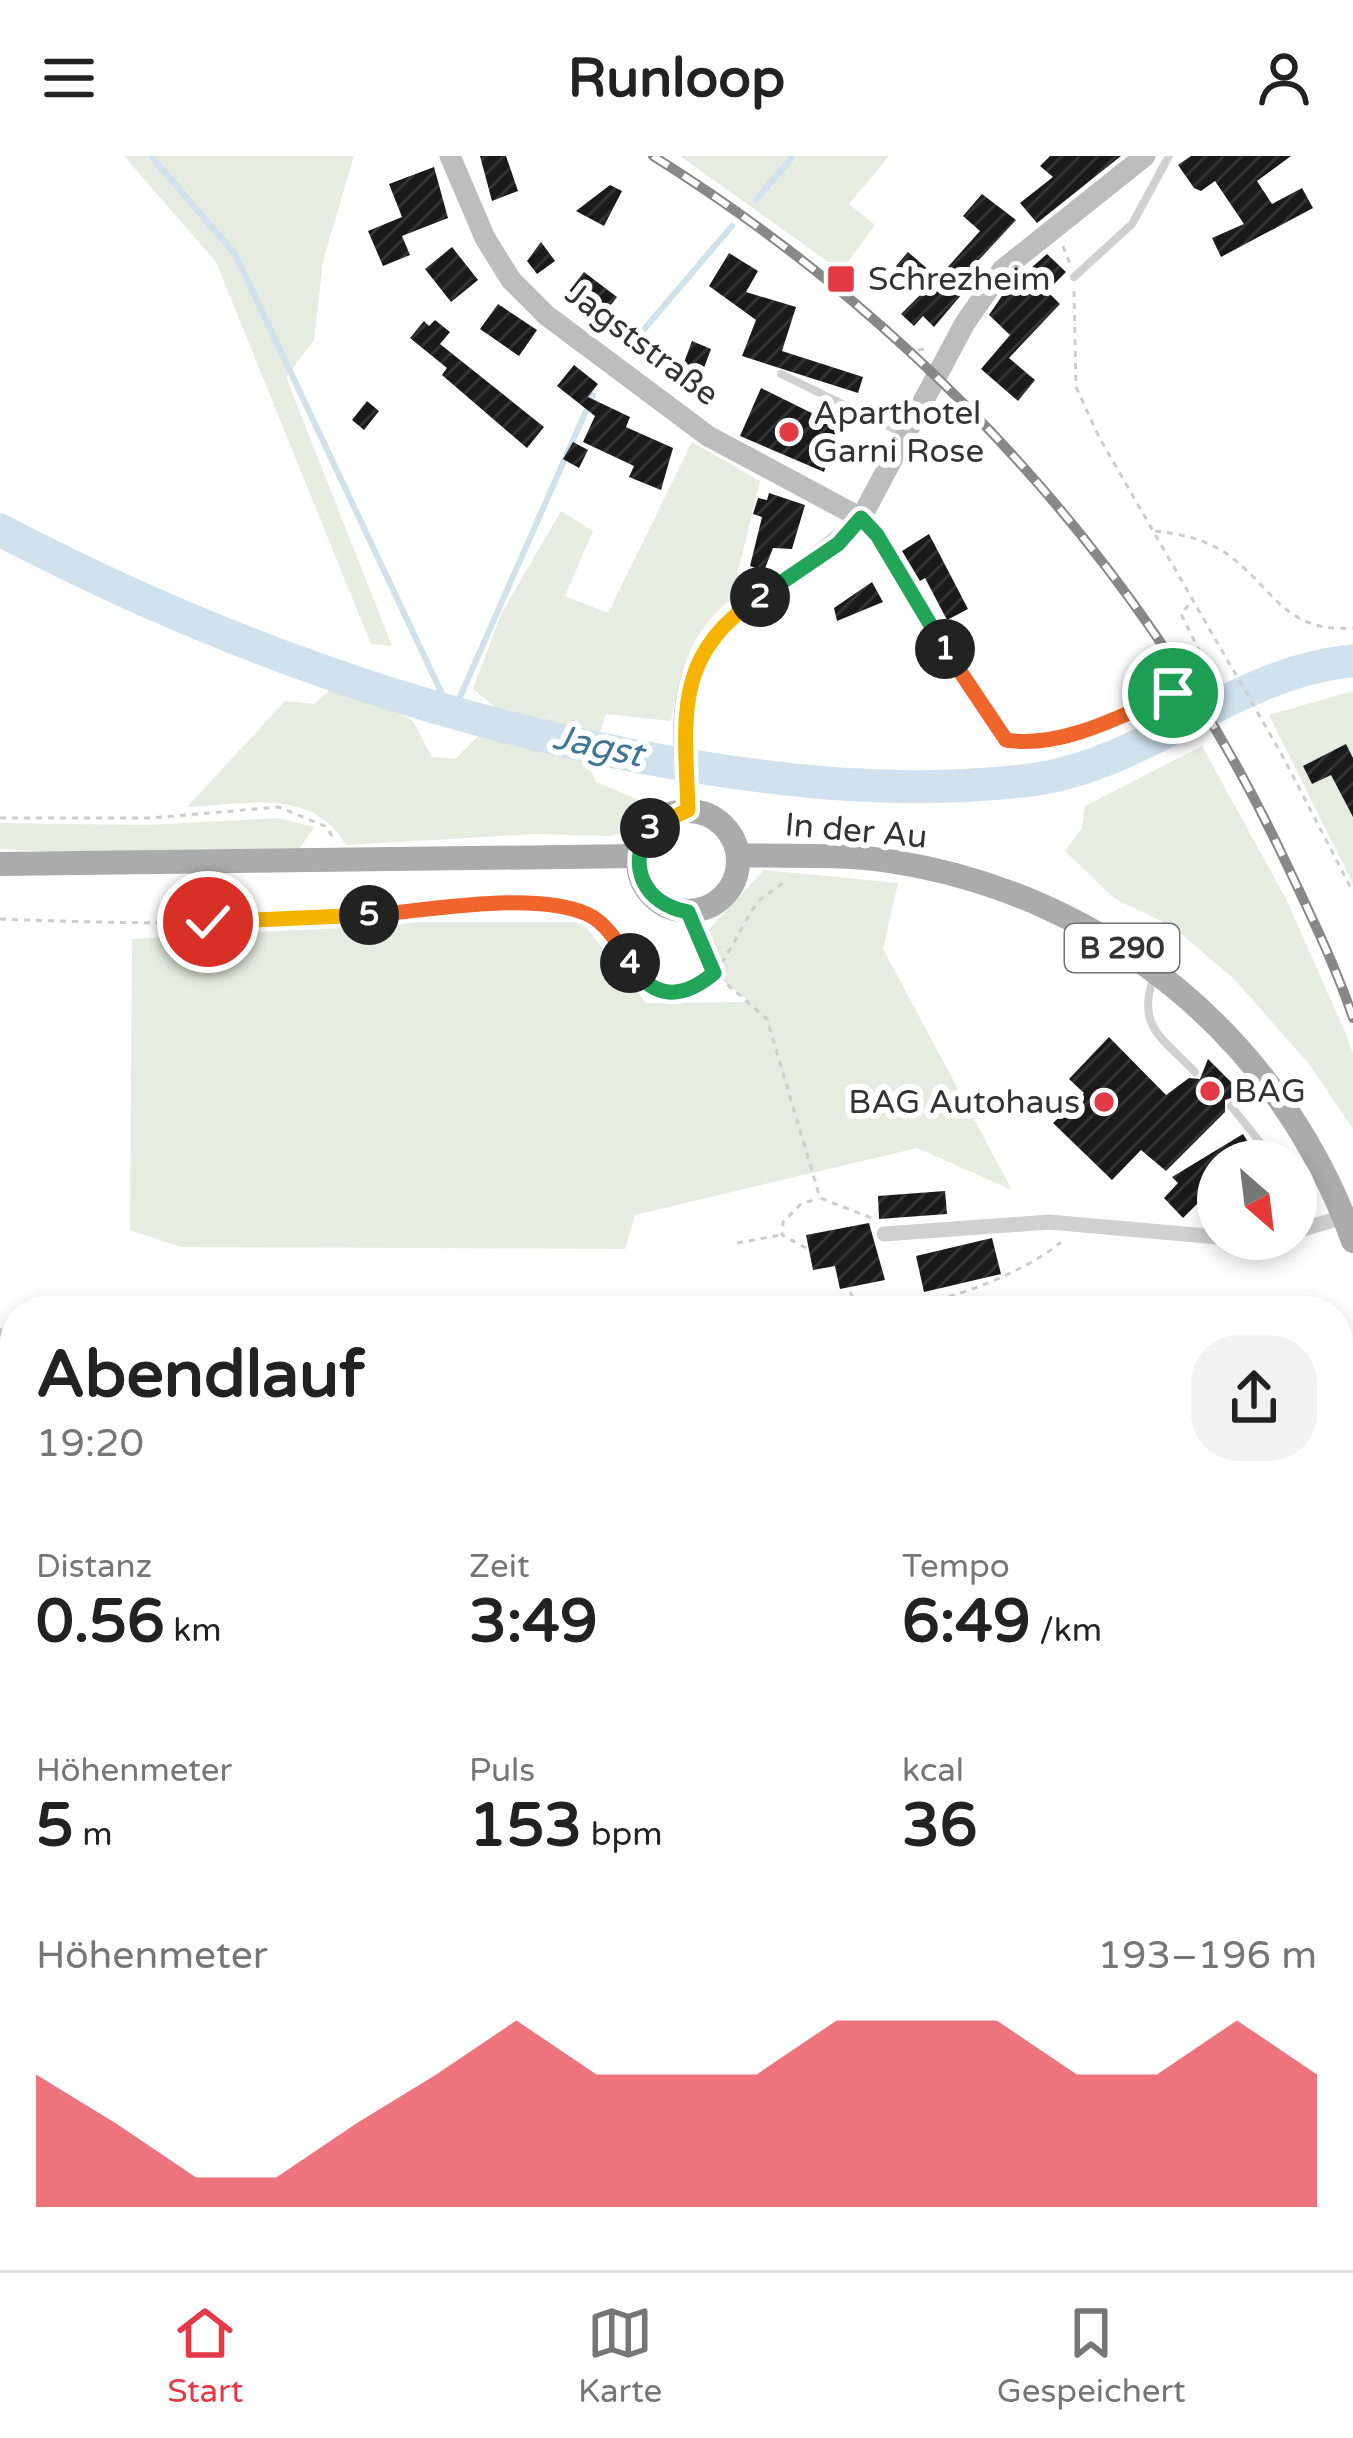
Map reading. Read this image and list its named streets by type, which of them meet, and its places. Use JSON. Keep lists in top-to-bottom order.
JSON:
{
  "streets": {
    "main road": ["Jagststraße", "In der Au", "B 290"]
  },
  "water": ["Jagst"],
  "places": {
    "transit": ["Schrezheim"],
    "other": ["Aparthotel Garni Rose", "BAG", "BAG Autohaus"]
  },
  "north": "bottom right",
  "page": {
    "header": "Runloop",
    "pins": [
      "2",
      "1",
      "3",
      "5",
      "4"
    ],
    "heading": ["Abendlauf", "19:20"],
    "stats": [
      ["Distanz", "0.56 km"],
      ["Zeit", "3:49"],
      ["Tempo", "6:49 /km"],
      ["Höhenmeter", "5 m"],
      ["Puls", "153 bpm"],
      ["kcal", "36"]
    ],
    "chart": ["Höhenmeter", "193–196 m"],
    "tabs": ["Start", "Karte", "Gespeichert"]
  }
}
